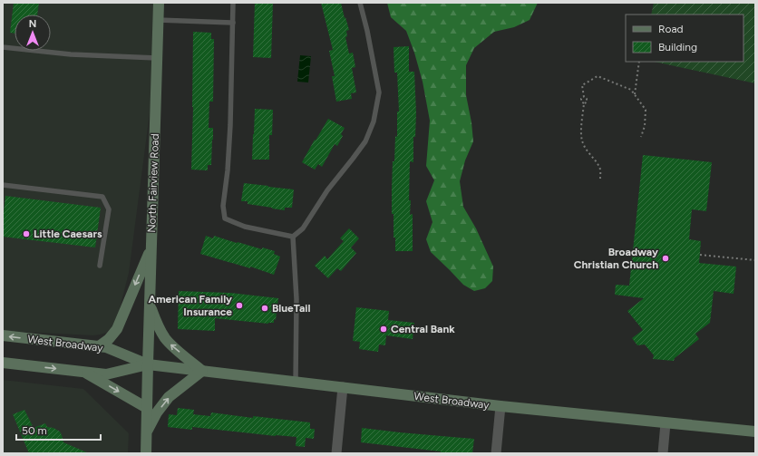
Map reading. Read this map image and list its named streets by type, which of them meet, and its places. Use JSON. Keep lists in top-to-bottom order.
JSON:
{
  "streets": {
    "main road": ["North Fairview Road", "West Broadway"]
  },
  "crossings": [
    ["North Fairview Road", "West Broadway"]
  ],
  "places": [
    "Little Caesars",
    "Broadway Christian Church",
    "American Family Insurance",
    "BlueTail",
    "Central Bank"
  ],
  "legend": ["Road", "Building"],
  "scale_bar": "50 m",
  "north": "top"
}
